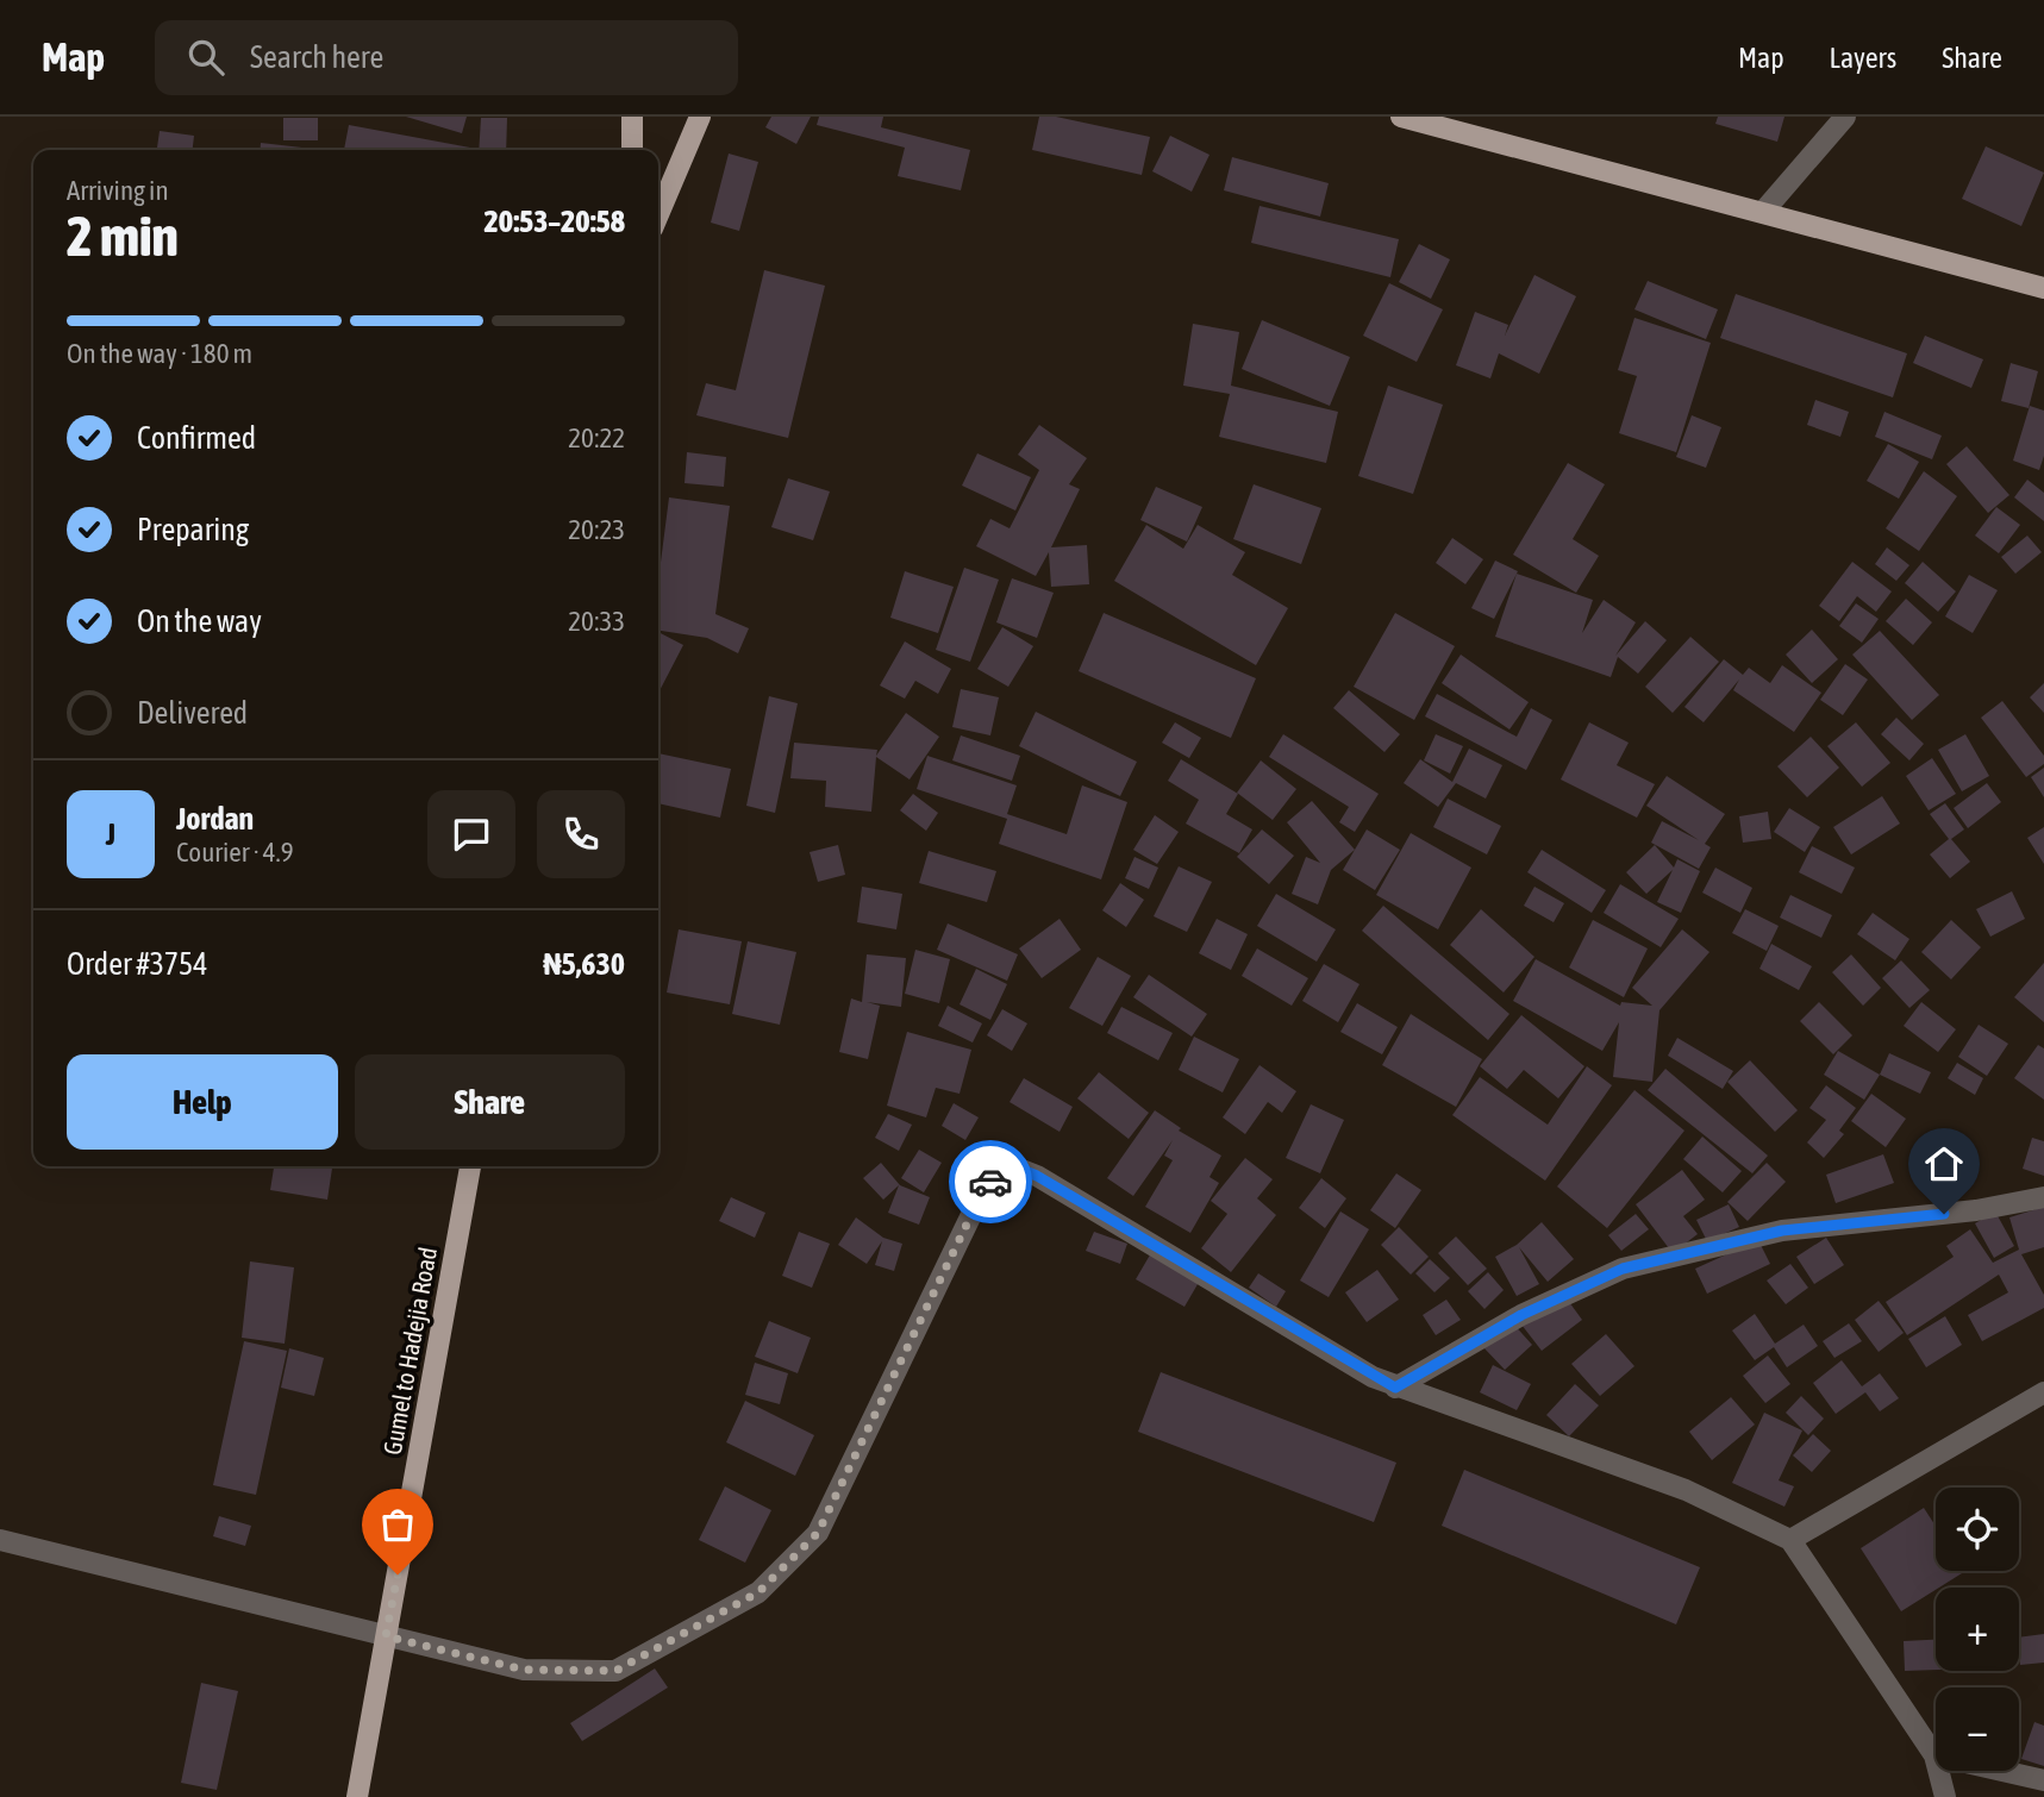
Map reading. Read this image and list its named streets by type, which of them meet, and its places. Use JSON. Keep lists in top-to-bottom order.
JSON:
{
  "streets": {
    "main road": ["Gumel to Hadejia Road"]
  },
  "page": {
    "header": "Map",
    "search": "Search here",
    "nav": ["Map", "Layers", "Share"],
    "heading": ["2 min", "Arriving in", "20:53–20:58"],
    "panel": [
      "Jordan",
      "Courier · 4.9",
      "Order #3754",
      "₦5,630"
    ],
    "bar": "On the way · 180 m",
    "list": [
      ["Confirmed", "20:22"],
      ["Preparing", "20:23"],
      ["On the way", "20:33"],
      "Delivered"
    ],
    "round": "J",
    "buttons": ["Help", "Share"],
    "map_buttons": ["+", "−"]
  }
}
